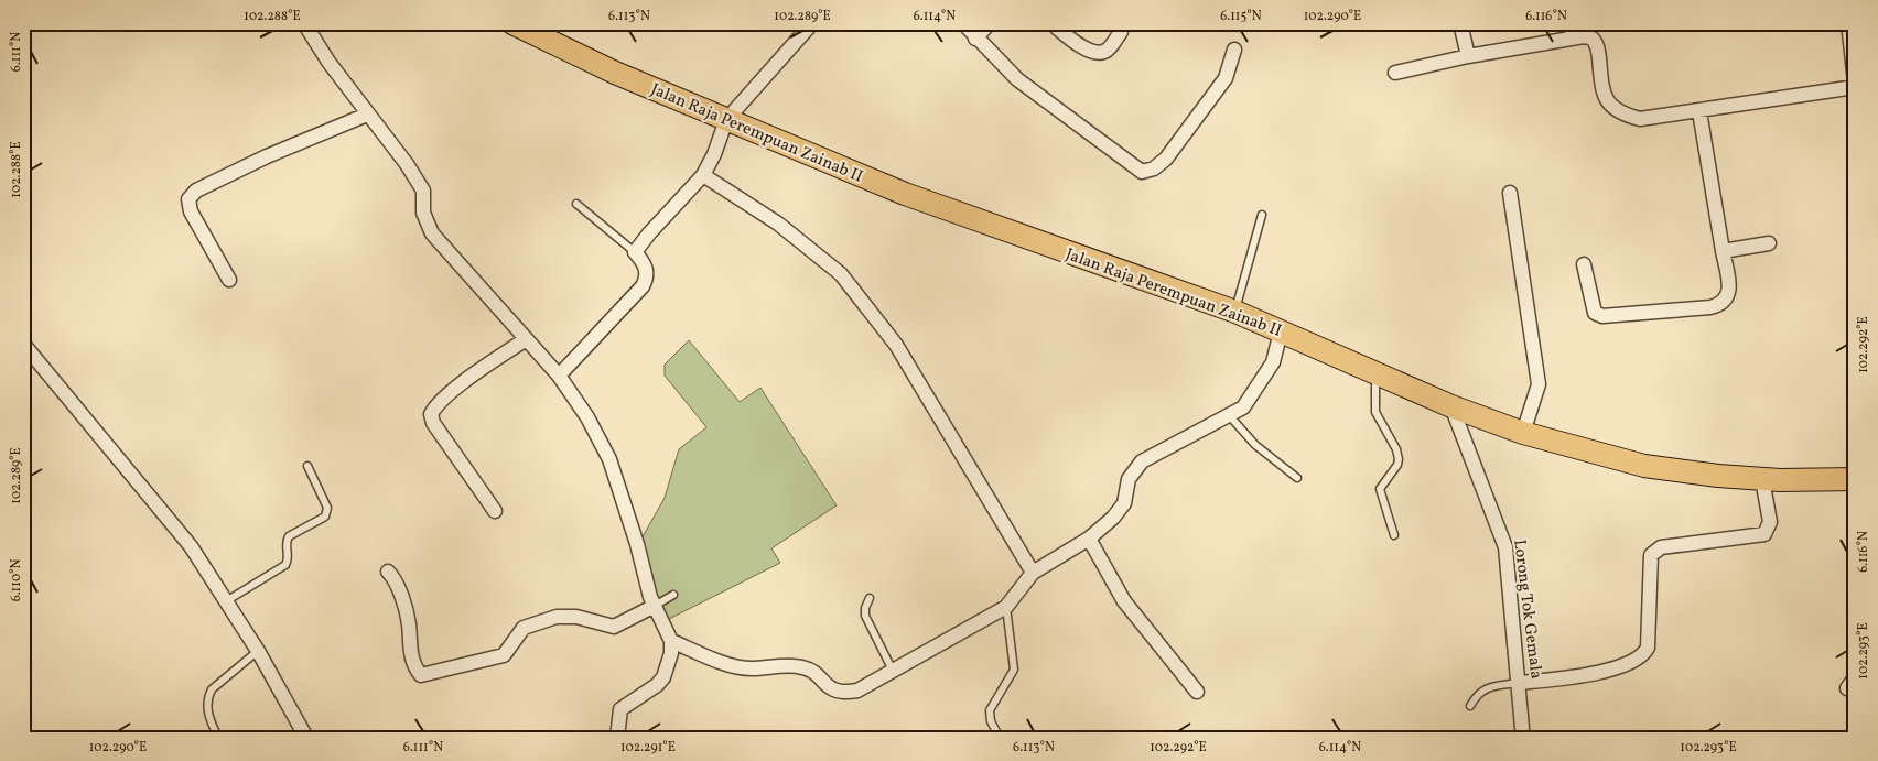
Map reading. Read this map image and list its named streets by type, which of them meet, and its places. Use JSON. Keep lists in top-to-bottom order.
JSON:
{
  "streets": {
    "main road": ["Jalan Raja Perempuan Zainab II"],
    "street": ["Lorong Tok Gemala"]
  },
  "crossings": [
    ["Jalan Raja Perempuan Zainab II", "Lorong Tok Gemala"]
  ],
  "coordinates": [
    "102.288°E",
    "6.113°N",
    "102.289°E",
    "6.114°N",
    "6.115°N",
    "102.290°E",
    "6.116°N",
    "6.111°N",
    "102.292°E",
    "6.110°N",
    "102.293°E",
    "102.291°E"
  ]
}
